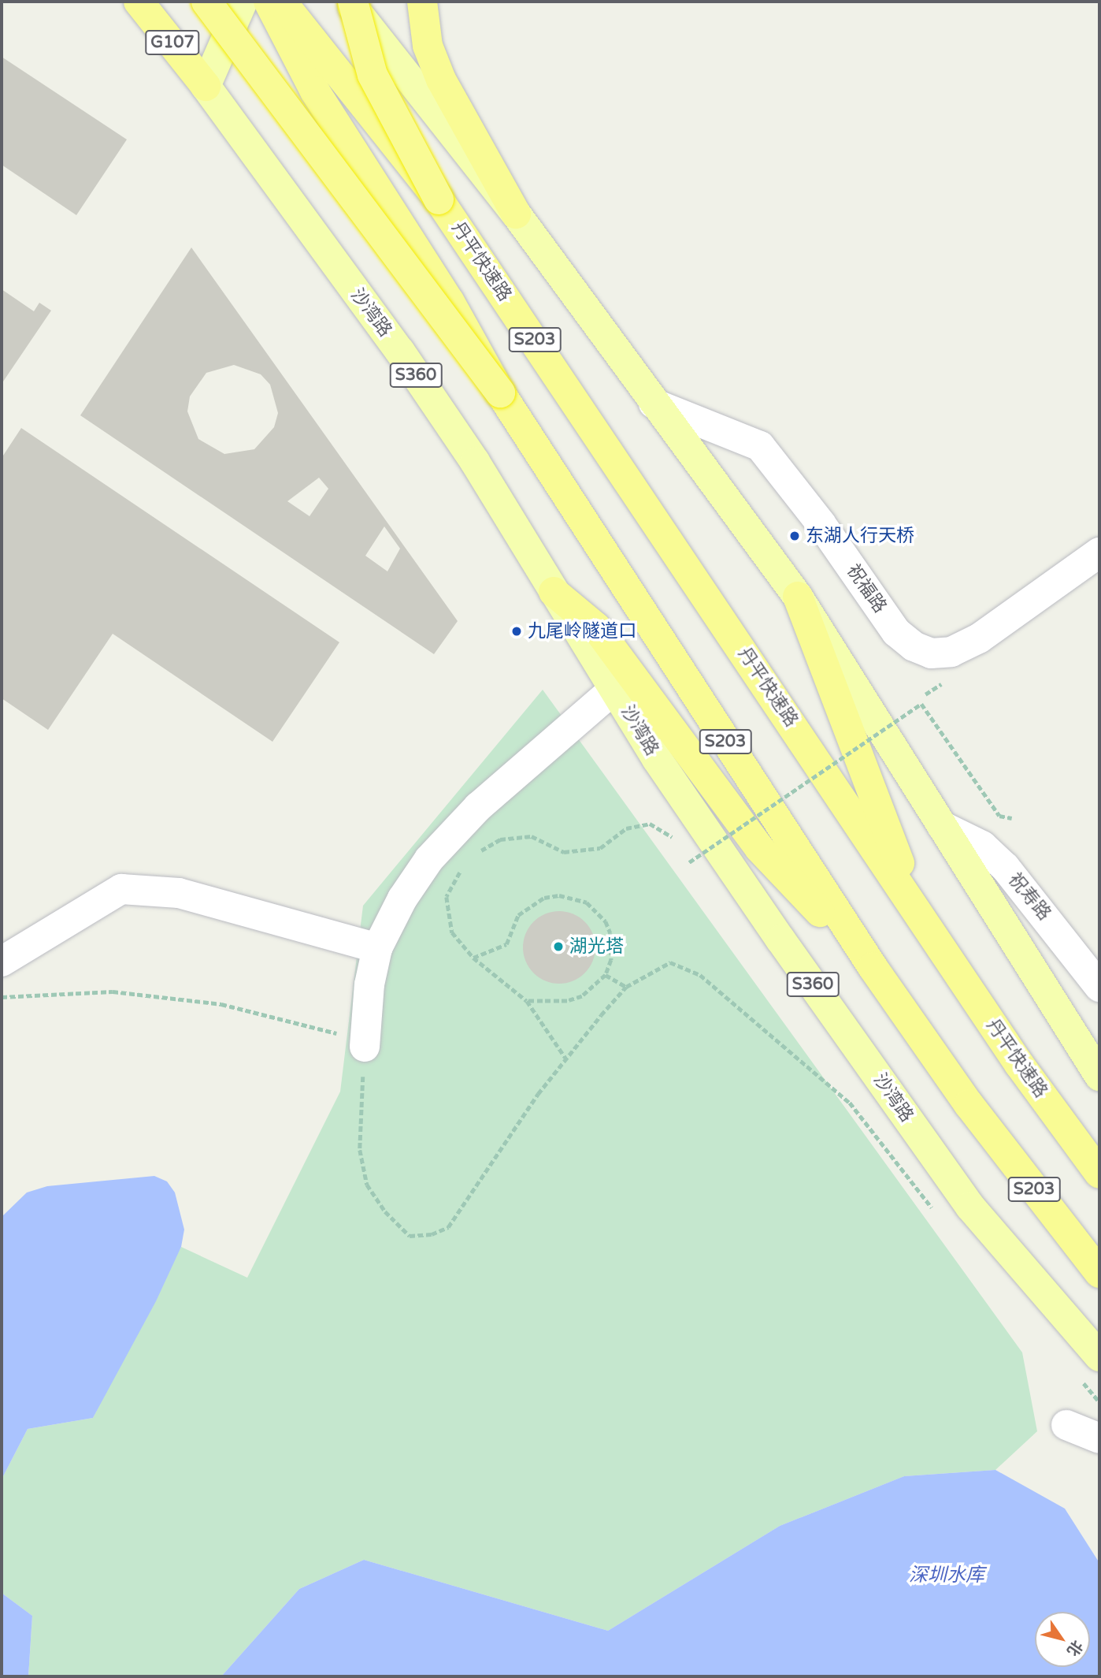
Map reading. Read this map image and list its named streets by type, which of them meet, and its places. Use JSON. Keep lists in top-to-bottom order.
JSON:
{
  "streets": {
    "highway": ["G107", "丹平快速路", "S203"],
    "main road": ["沙湾路", "S360"],
    "street": ["祝福路", "祝寿路"]
  },
  "crossings": [
    ["G107", "沙湾路"]
  ],
  "water": ["深圳水库"],
  "places": ["东湖人行天桥", "九尾岭隧道口", "湖光塔"],
  "north": "bottom right"
}
